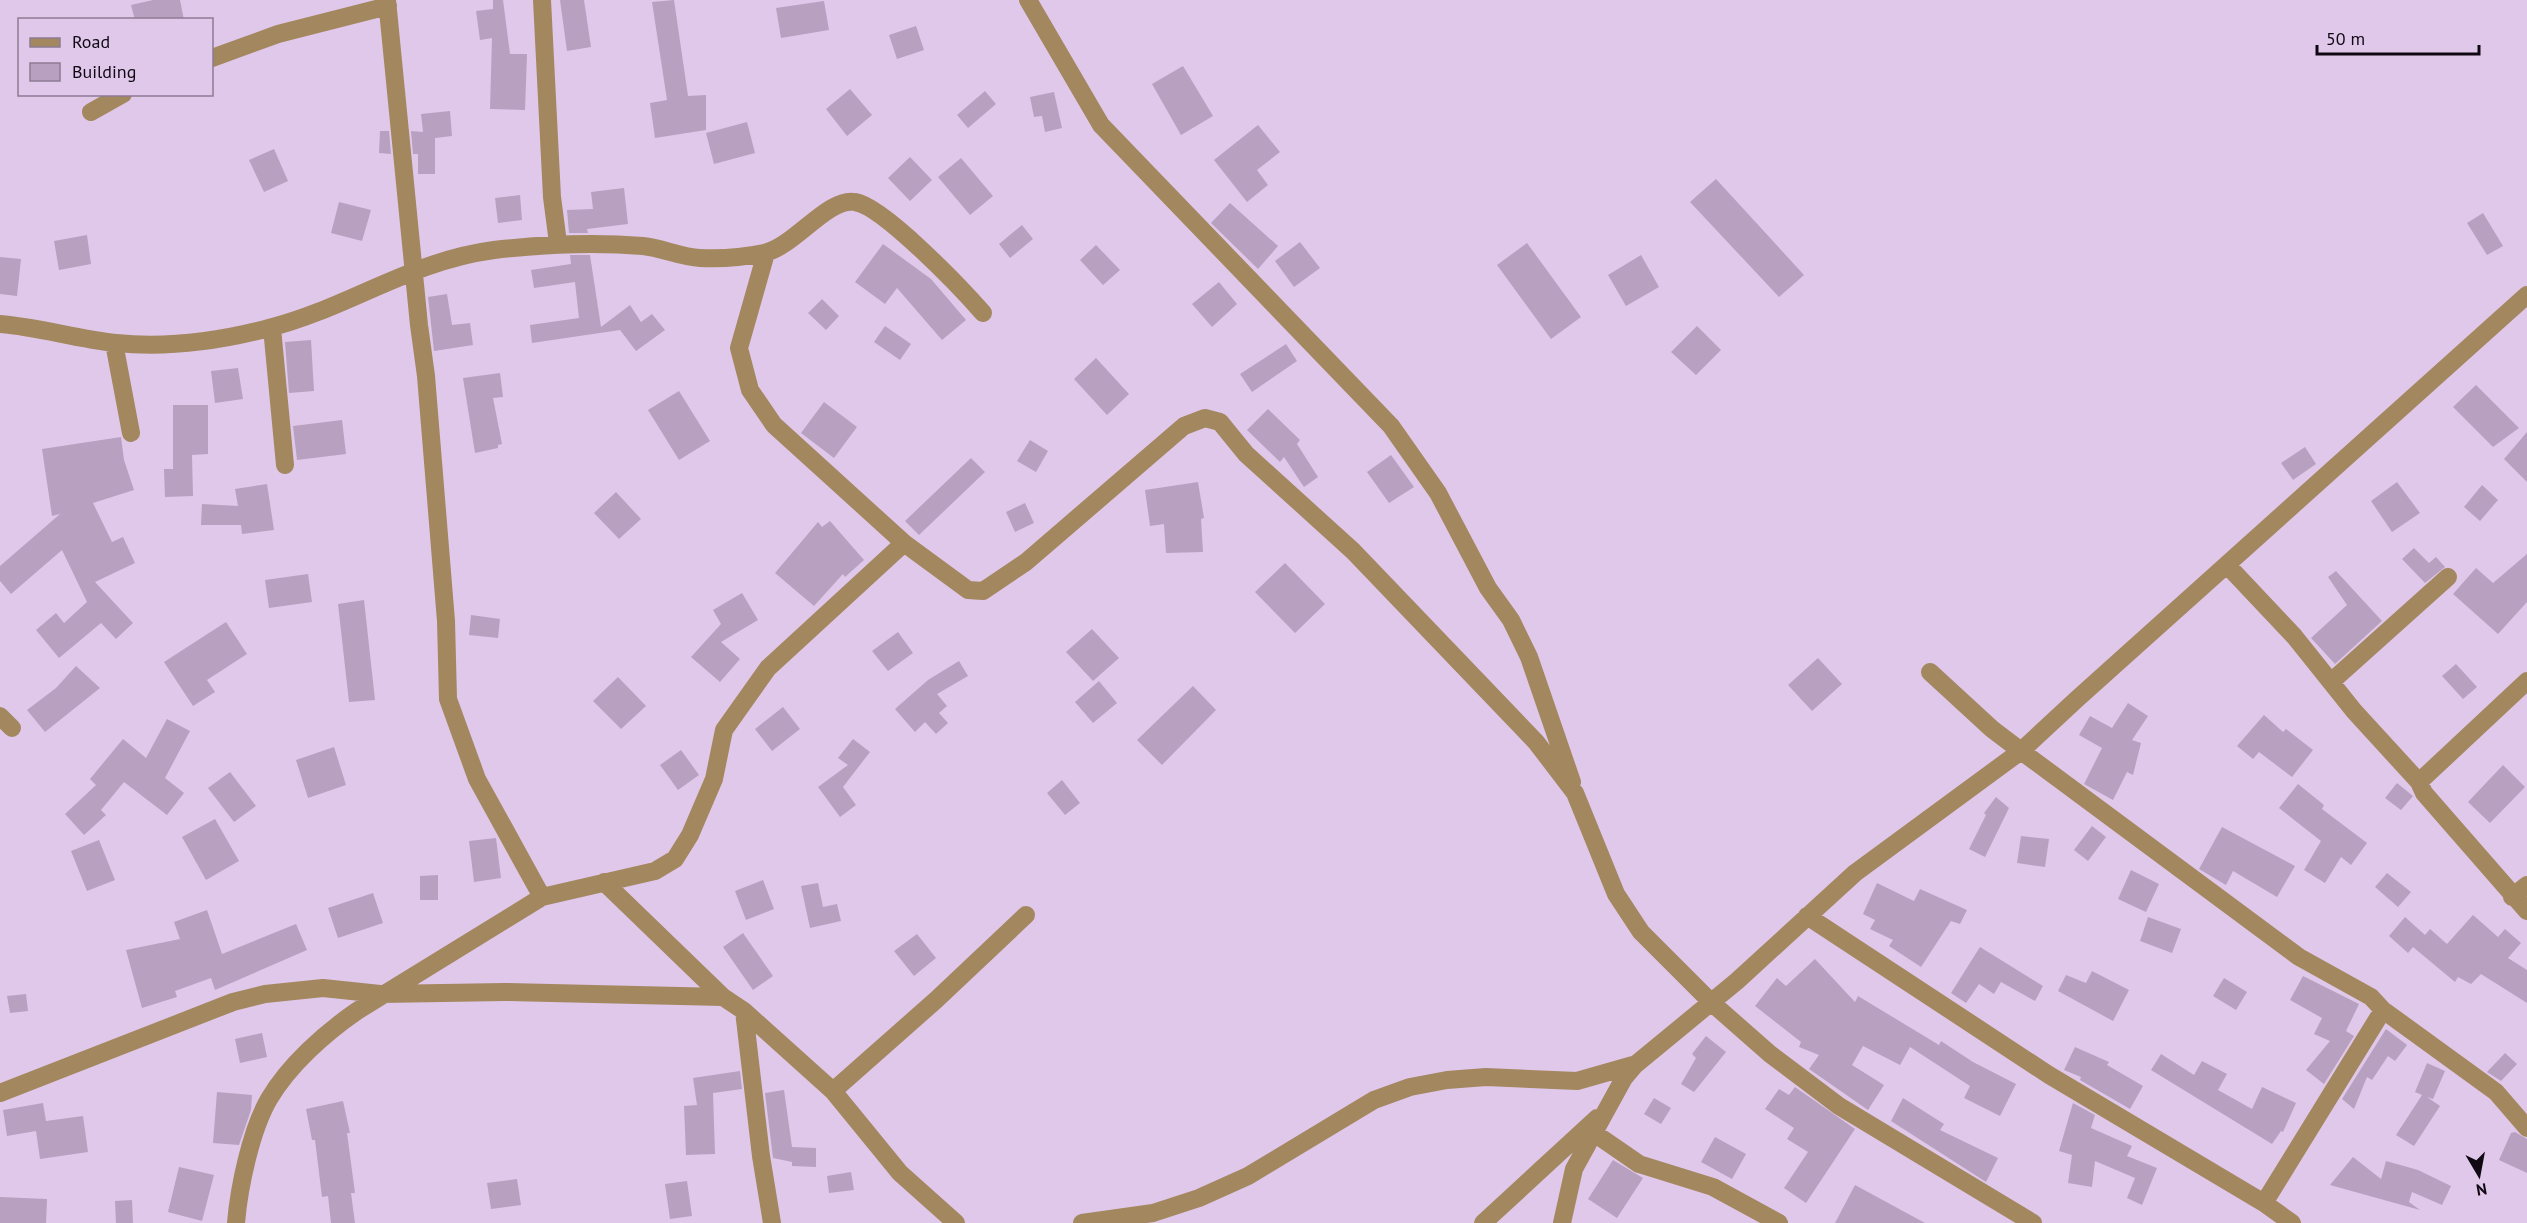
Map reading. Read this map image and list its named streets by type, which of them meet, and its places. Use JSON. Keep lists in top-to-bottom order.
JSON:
{
  "legend": ["Road", "Building"],
  "scale_bar": "50 m",
  "north": "bottom"
}
